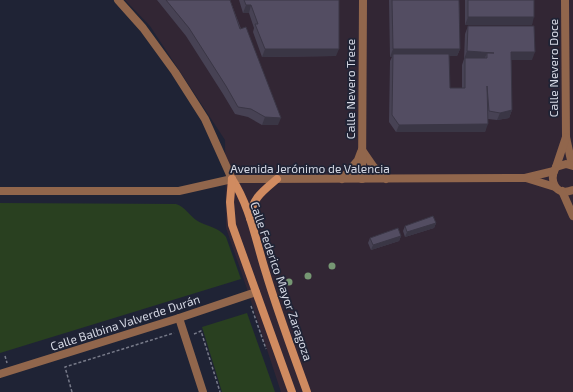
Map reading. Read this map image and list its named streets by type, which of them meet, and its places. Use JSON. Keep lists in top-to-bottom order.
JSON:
{
  "streets": {
    "main road": ["Calle Federico Mayor Zaragoza"],
    "street": [
      "Calle Nevero Doce",
      "Calle Nevero Trece",
      "Avenida Jerónimo de Valencia",
      "Calle Balbina Valverde Durán"
    ]
  },
  "crossings": [
    ["Calle Nevero Doce", "Avenida Jerónimo de Valencia"],
    ["Calle Nevero Trece", "Avenida Jerónimo de Valencia"],
    ["Avenida Jerónimo de Valencia", "Calle Federico Mayor Zaragoza"],
    ["Calle Federico Mayor Zaragoza", "Calle Balbina Valverde Durán"]
  ]
}
